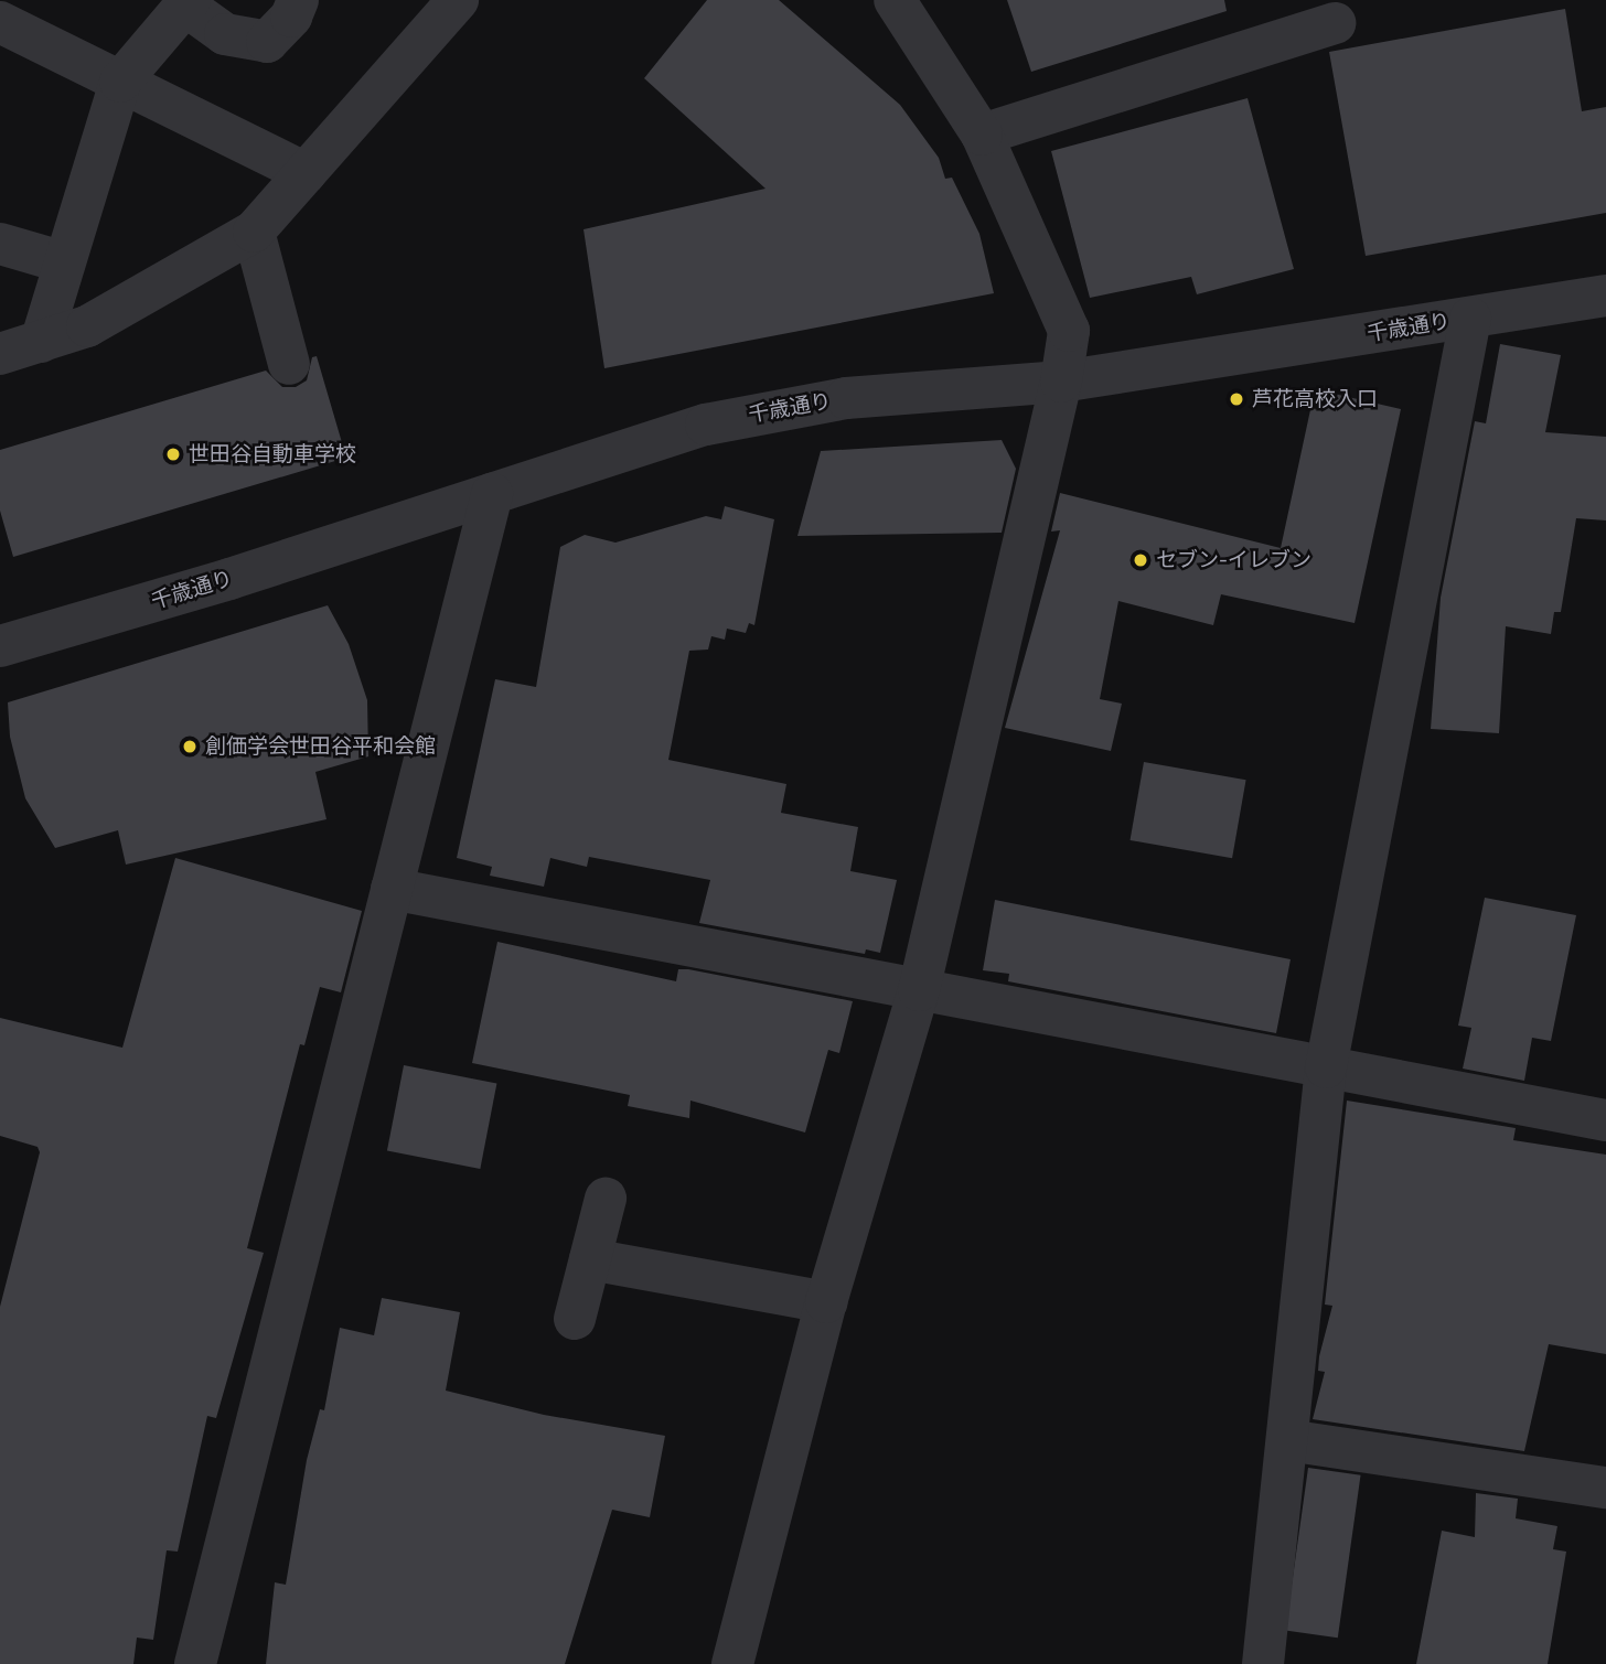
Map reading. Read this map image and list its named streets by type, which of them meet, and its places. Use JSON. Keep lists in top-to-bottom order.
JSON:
{
  "streets": {
    "street": ["千歳通り"]
  },
  "places": [
    "芦花高校入口",
    "世田谷自動車学校",
    "セブン-イレブン",
    "創価学会世田谷平和会館"
  ]
}
